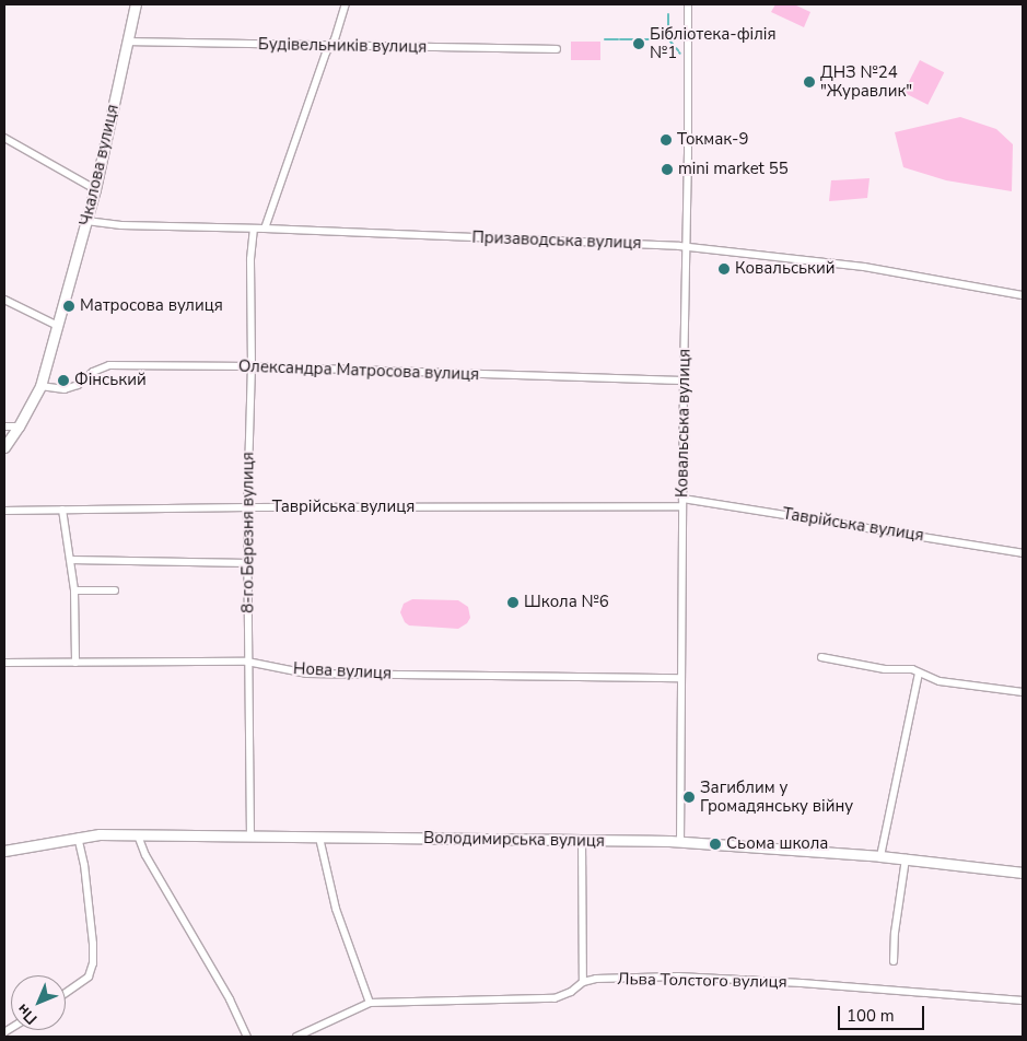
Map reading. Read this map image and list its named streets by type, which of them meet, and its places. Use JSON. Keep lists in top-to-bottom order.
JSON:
{
  "streets": {
    "main road": ["Чкалова вулиця", "Володимирська вулиця"],
    "street": [
      "Будівельників вулиця",
      "Призаводська вулиця",
      "Олександра Матросова вулиця",
      "Ковальська вулиця",
      "Таврійська вулиця",
      "8-го Березня вулиця",
      "Нова вулиця",
      "Льва Толстого вулиця"
    ]
  },
  "crossings": [
    ["Будівельників вулиця", "Чкалова вулиця"],
    ["Чкалова вулиця", "Призаводська вулиця"],
    ["Чкалова вулиця", "Олександра Матросова вулиця"],
    ["Призаводська вулиця", "Ковальська вулиця"],
    ["Призаводська вулиця", "8-го Березня вулиця"],
    ["Олександра Матросова вулиця", "Ковальська вулиця"],
    ["Олександра Матросова вулиця", "8-го Березня вулиця"],
    ["Ковальська вулиця", "Таврійська вулиця"],
    ["Ковальська вулиця", "Нова вулиця"],
    ["Ковальська вулиця", "Володимирська вулиця"],
    ["Таврійська вулиця", "8-го Березня вулиця"],
    ["8-го Березня вулиця", "Нова вулиця"],
    ["8-го Березня вулиця", "Володимирська вулиця"]
  ],
  "places": [
    "Бібліотека-філія №1",
    "ДНЗ №24 \"Журавлик\"",
    "Токмак-9",
    "mini market 55",
    "Ковальський",
    "Матросова вулиця",
    "Фінський",
    "Школа №6",
    "Загиблим у Громадянську війну",
    "Сьома школа"
  ],
  "scale_bar": "100 m",
  "north": "bottom left"
}
